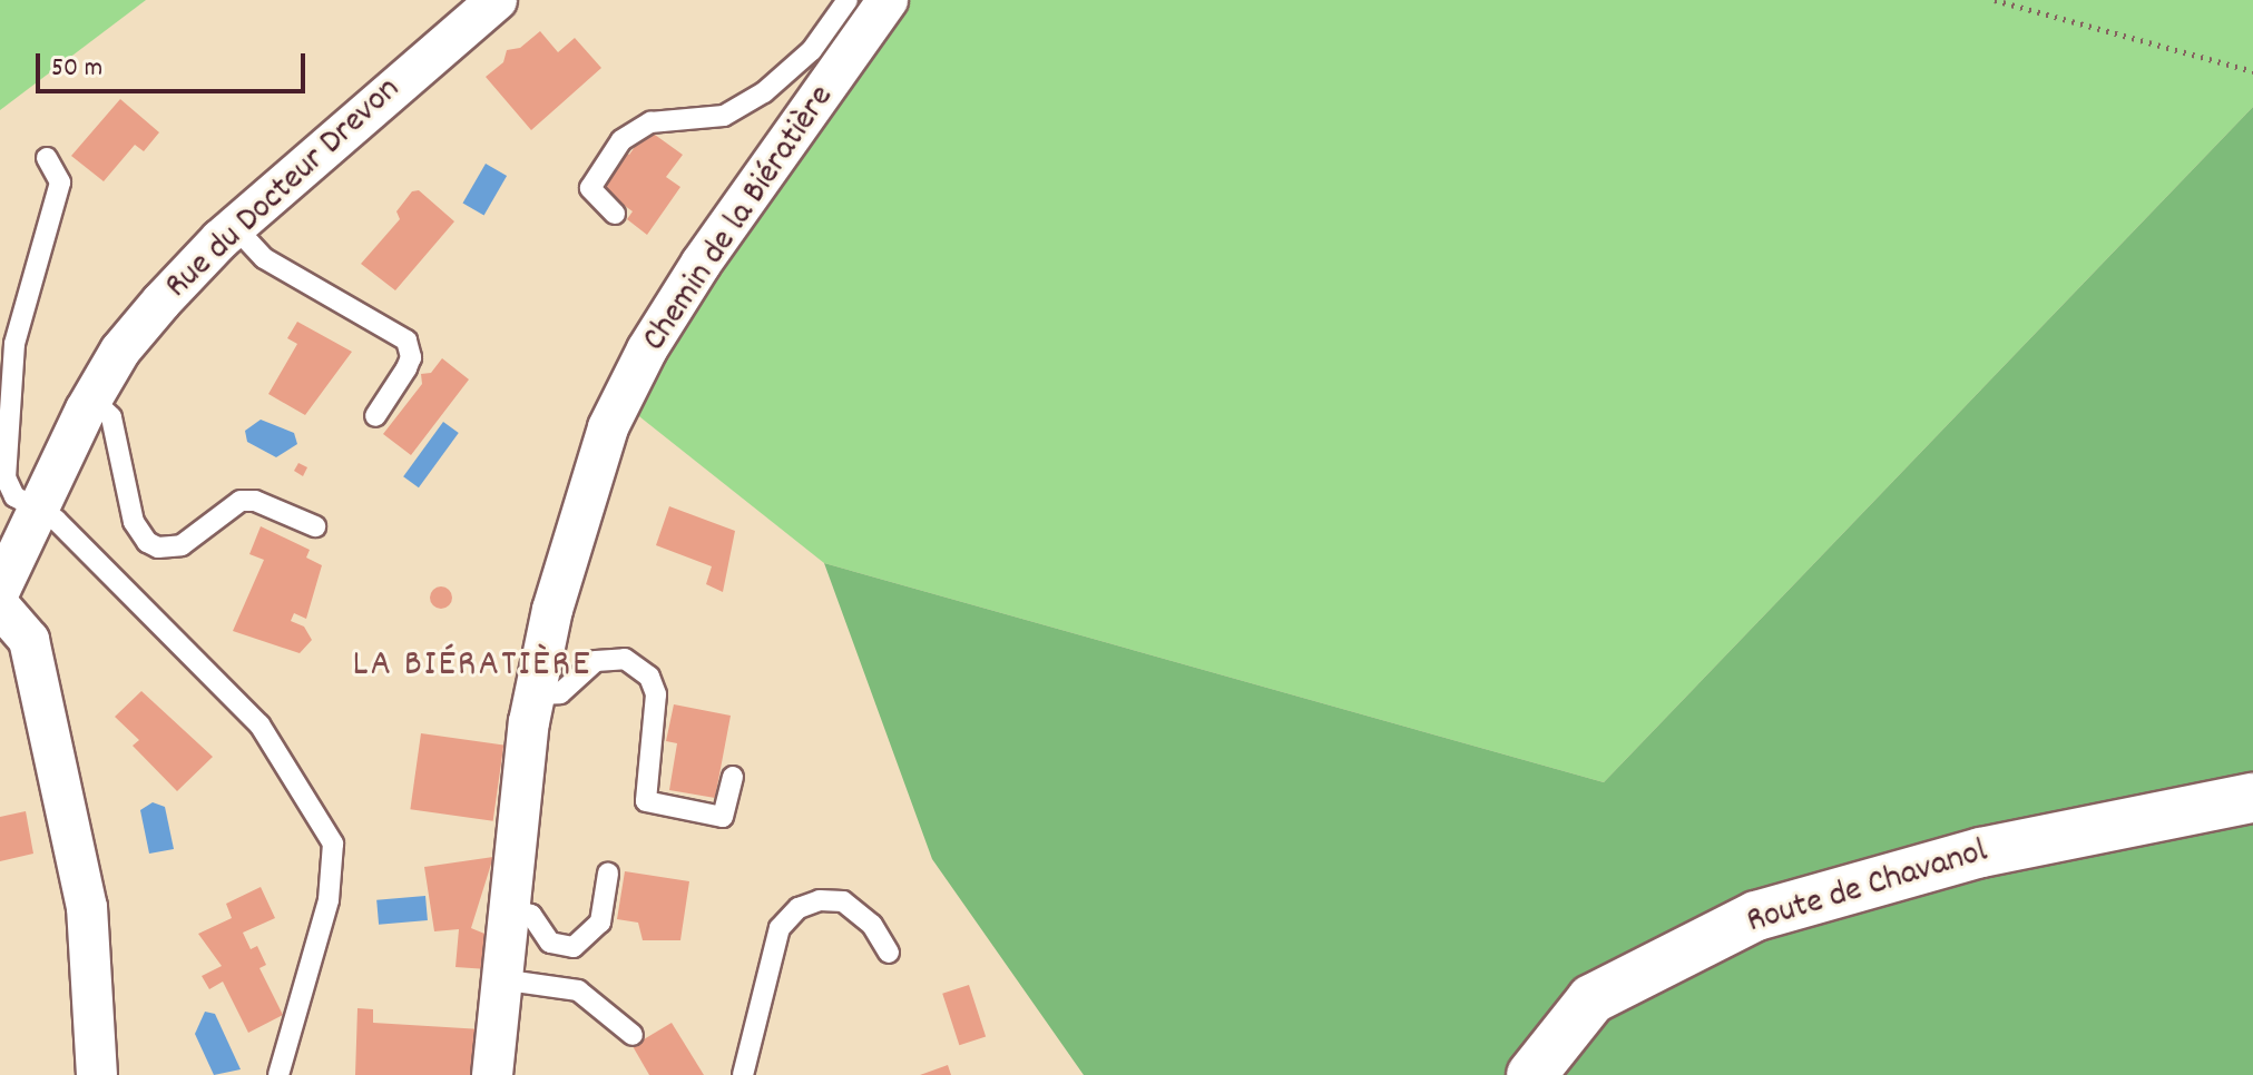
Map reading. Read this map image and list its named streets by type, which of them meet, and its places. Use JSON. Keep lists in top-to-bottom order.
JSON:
{
  "streets": {
    "street": ["Rue du Docteur Drevon", "Chemin de la Biératière", "Route de Chavanol"]
  },
  "districts": ["LA BIÉRATIÈRE"],
  "scale_bar": "50 m"
}
